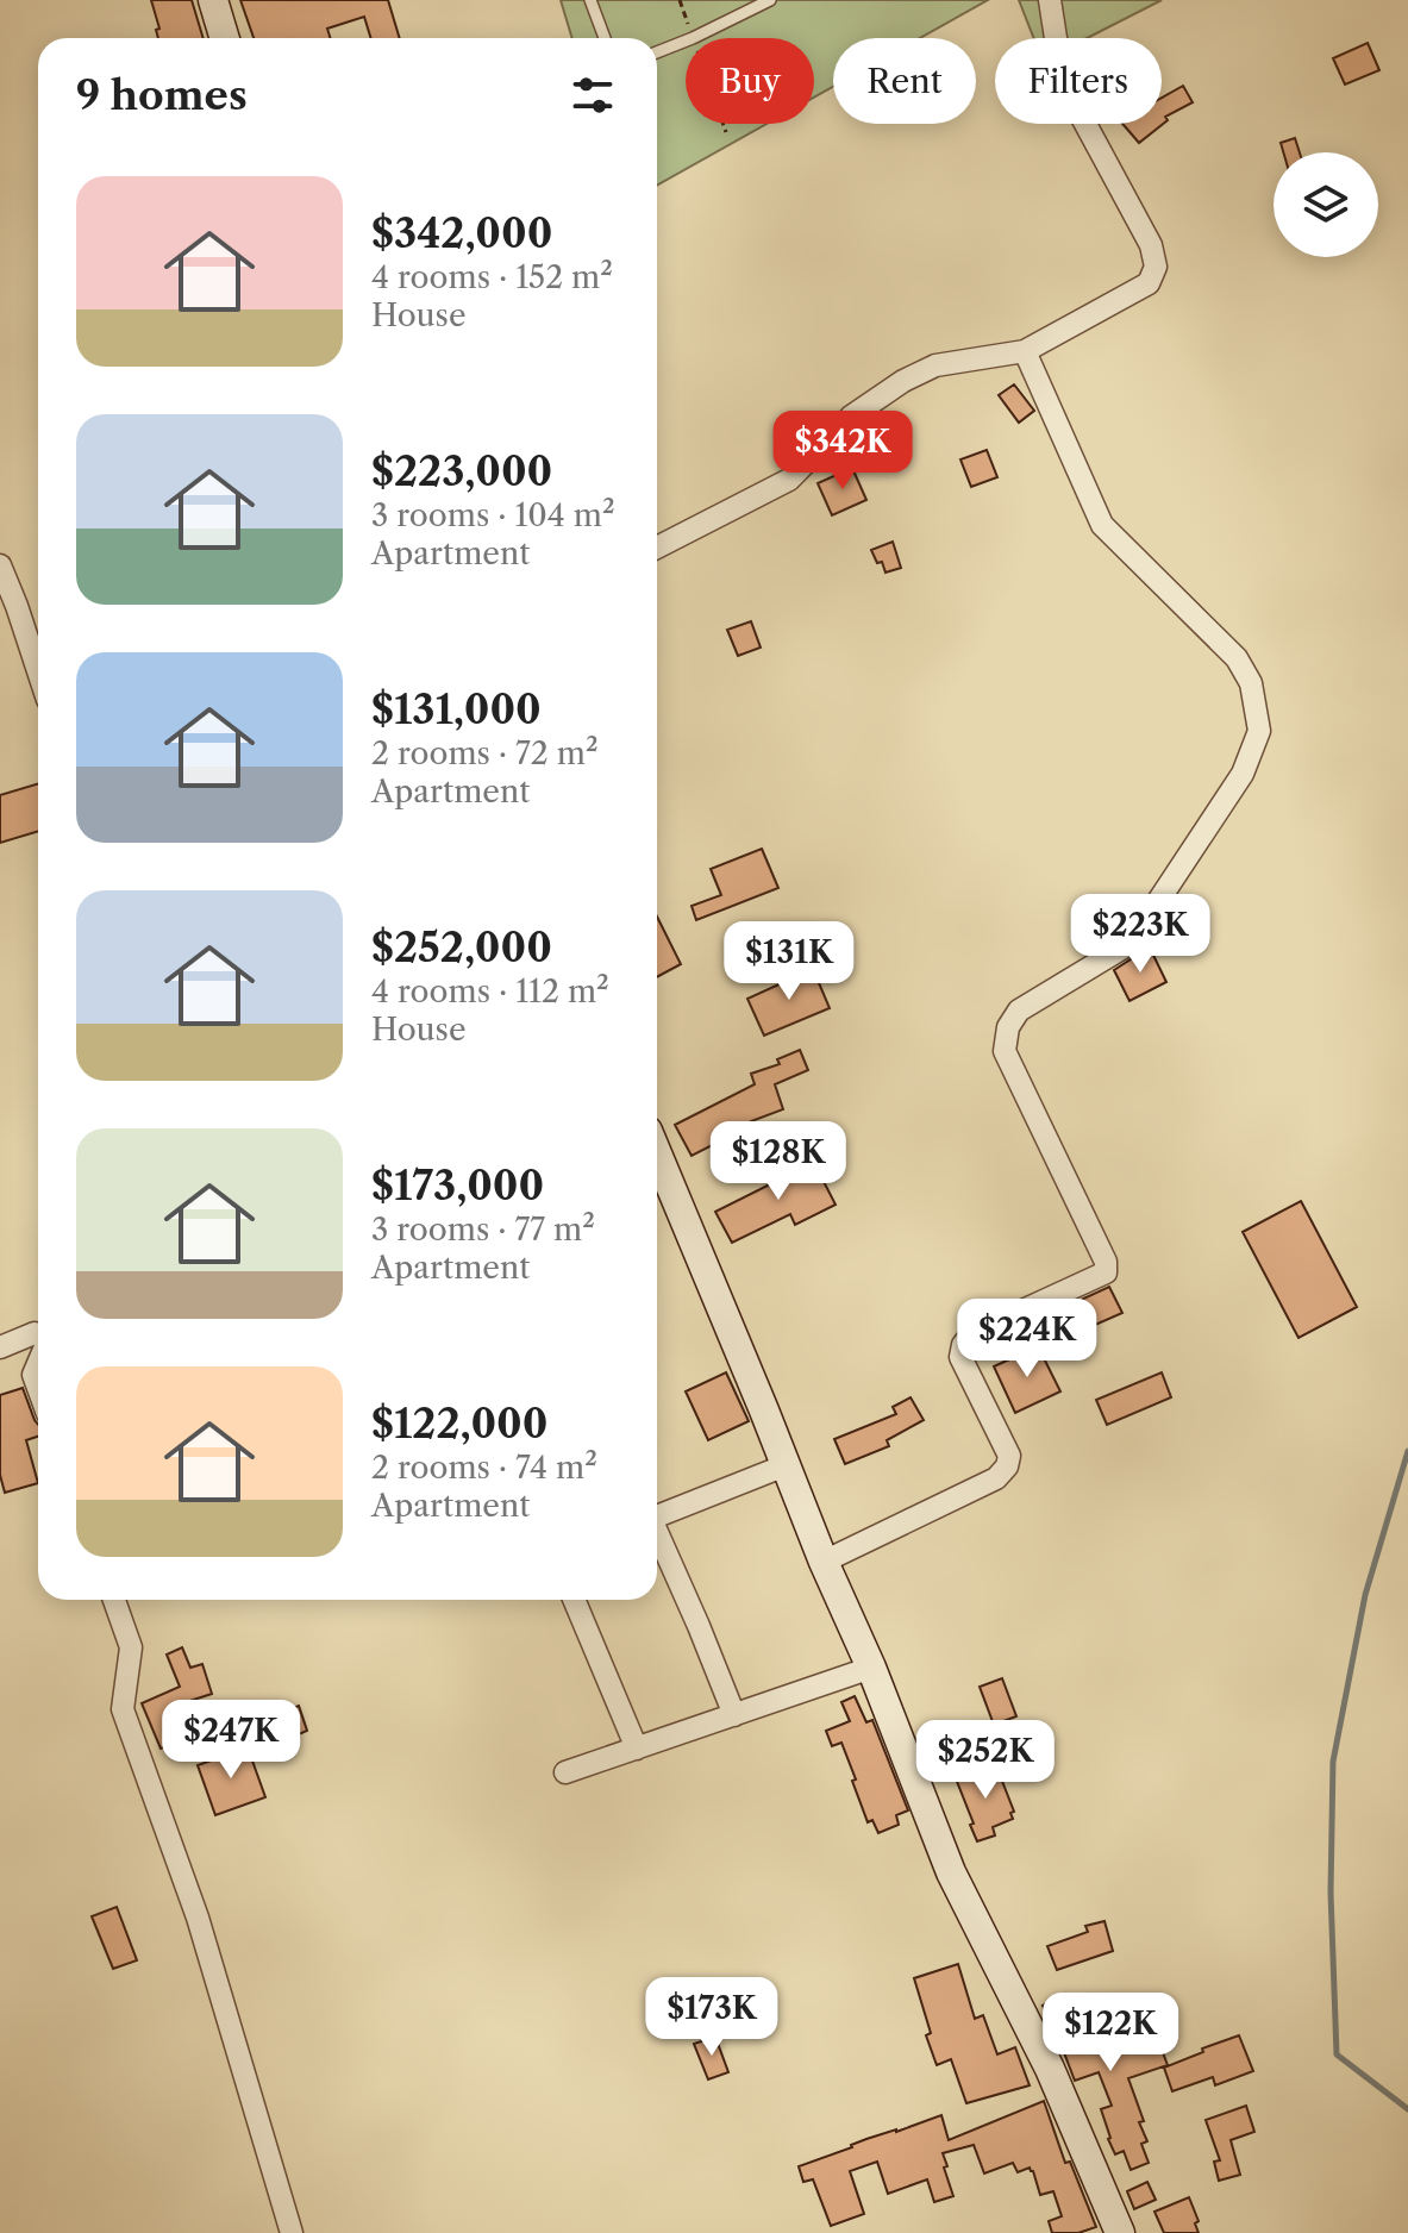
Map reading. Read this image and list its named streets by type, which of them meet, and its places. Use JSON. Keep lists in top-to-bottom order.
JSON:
{
  "page": {
    "chip": ["Buy", "Rent", "Filters"],
    "heading": "9 homes",
    "list": [
      {
        "name": "$342,000",
        "note": "4 rooms · 152 m² · House"
      },
      {
        "name": "$223,000",
        "note": "3 rooms · 104 m² · Apartment"
      },
      {
        "name": "$131,000",
        "note": "2 rooms · 72 m² · Apartment"
      },
      {
        "name": "$252,000",
        "note": "4 rooms · 112 m² · House"
      },
      {
        "name": "$173,000",
        "note": "3 rooms · 77 m² · Apartment"
      },
      {
        "name": "$122,000",
        "note": "2 rooms · 74 m² · Apartment"
      }
    ],
    "price": [
      "$342K",
      "$223K",
      "$131K",
      "$128K",
      "$224K",
      "$247K",
      "$252K",
      "$173K",
      "$122K"
    ]
  }
}
